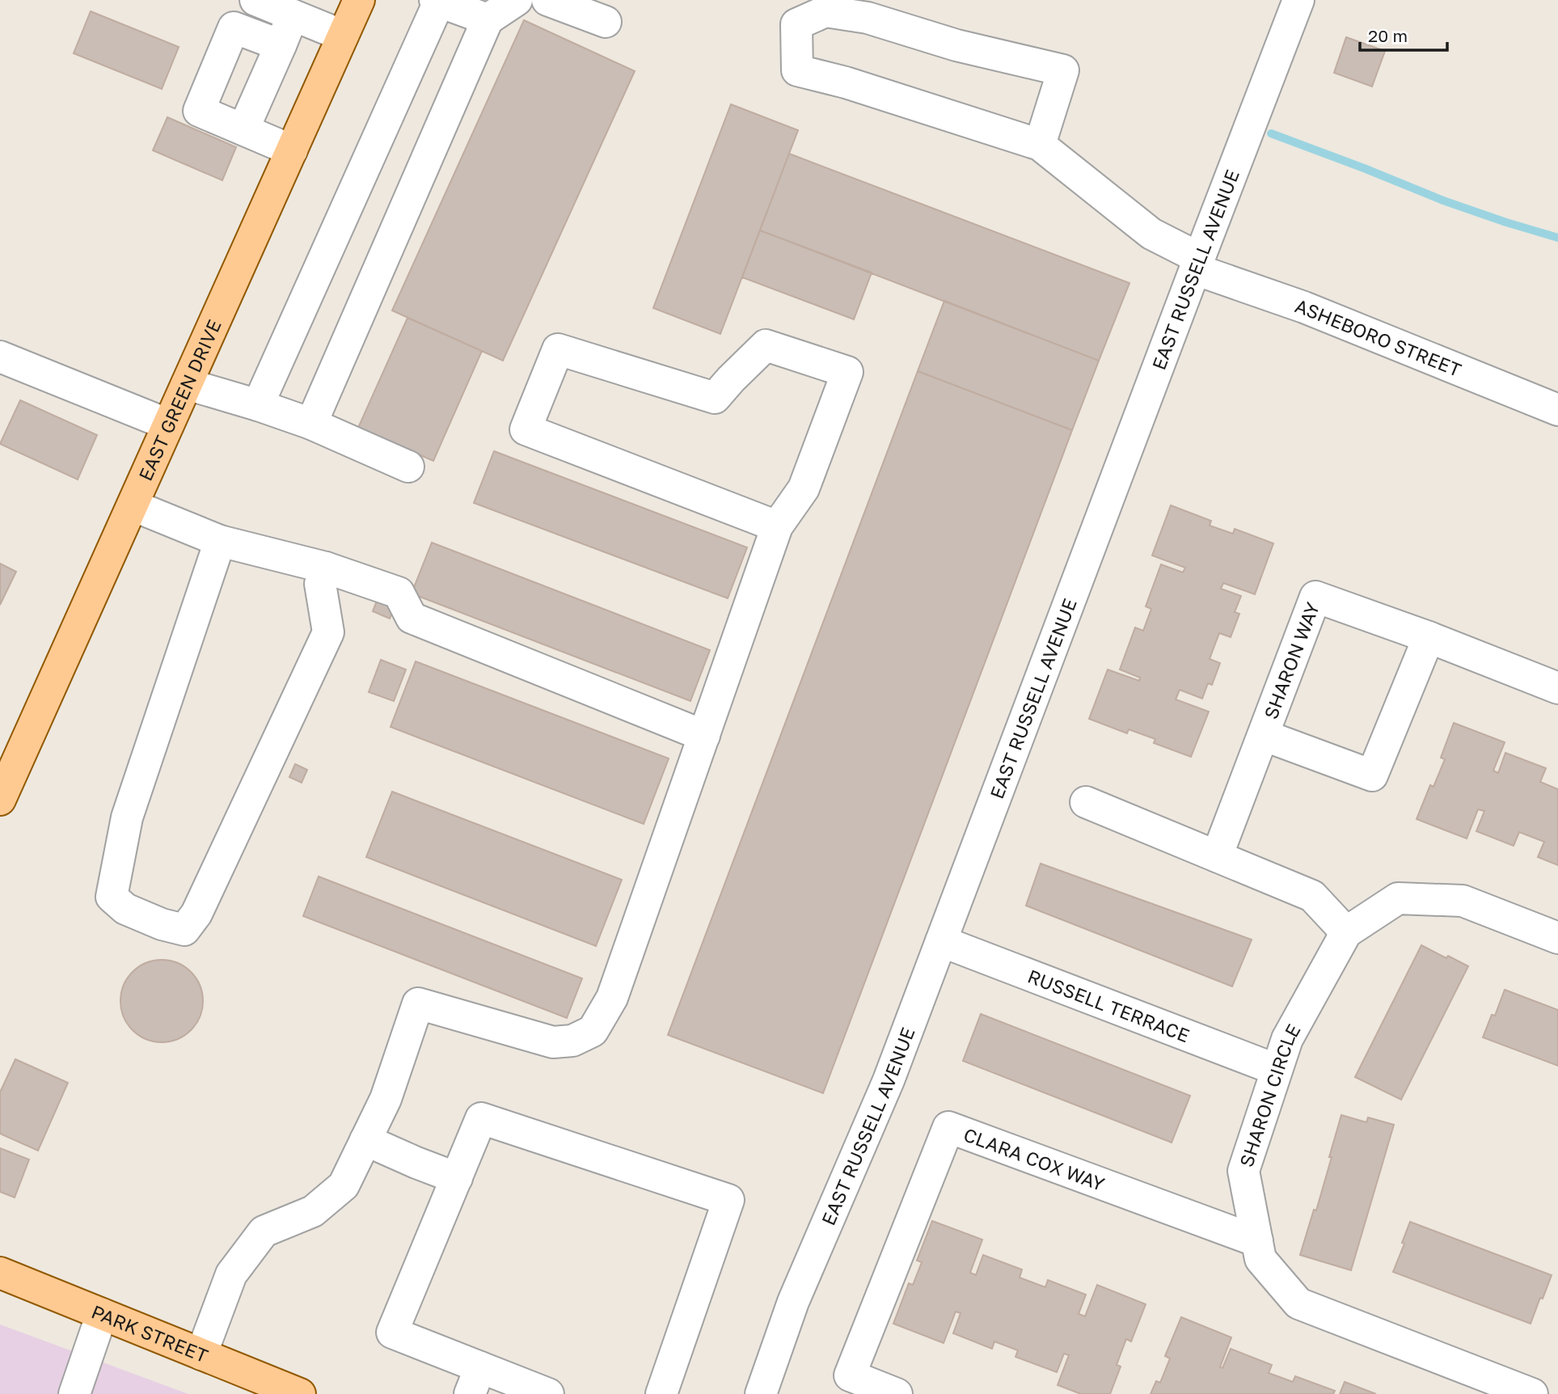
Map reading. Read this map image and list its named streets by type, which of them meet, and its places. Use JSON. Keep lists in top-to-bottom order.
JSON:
{
  "streets": {
    "main road": ["EAST GREEN DRIVE", "PARK STREET"],
    "street": [
      "EAST RUSSELL AVENUE",
      "ASHEBORO STREET",
      "SHARON WAY",
      "RUSSELL TERRACE",
      "SHARON CIRCLE",
      "CLARA COX WAY"
    ]
  },
  "crossings": [
    ["EAST RUSSELL AVENUE", "ASHEBORO STREET"],
    ["EAST RUSSELL AVENUE", "RUSSELL TERRACE"],
    ["RUSSELL TERRACE", "SHARON CIRCLE"],
    ["SHARON CIRCLE", "CLARA COX WAY"]
  ],
  "scale_bar": "20 m"
}
